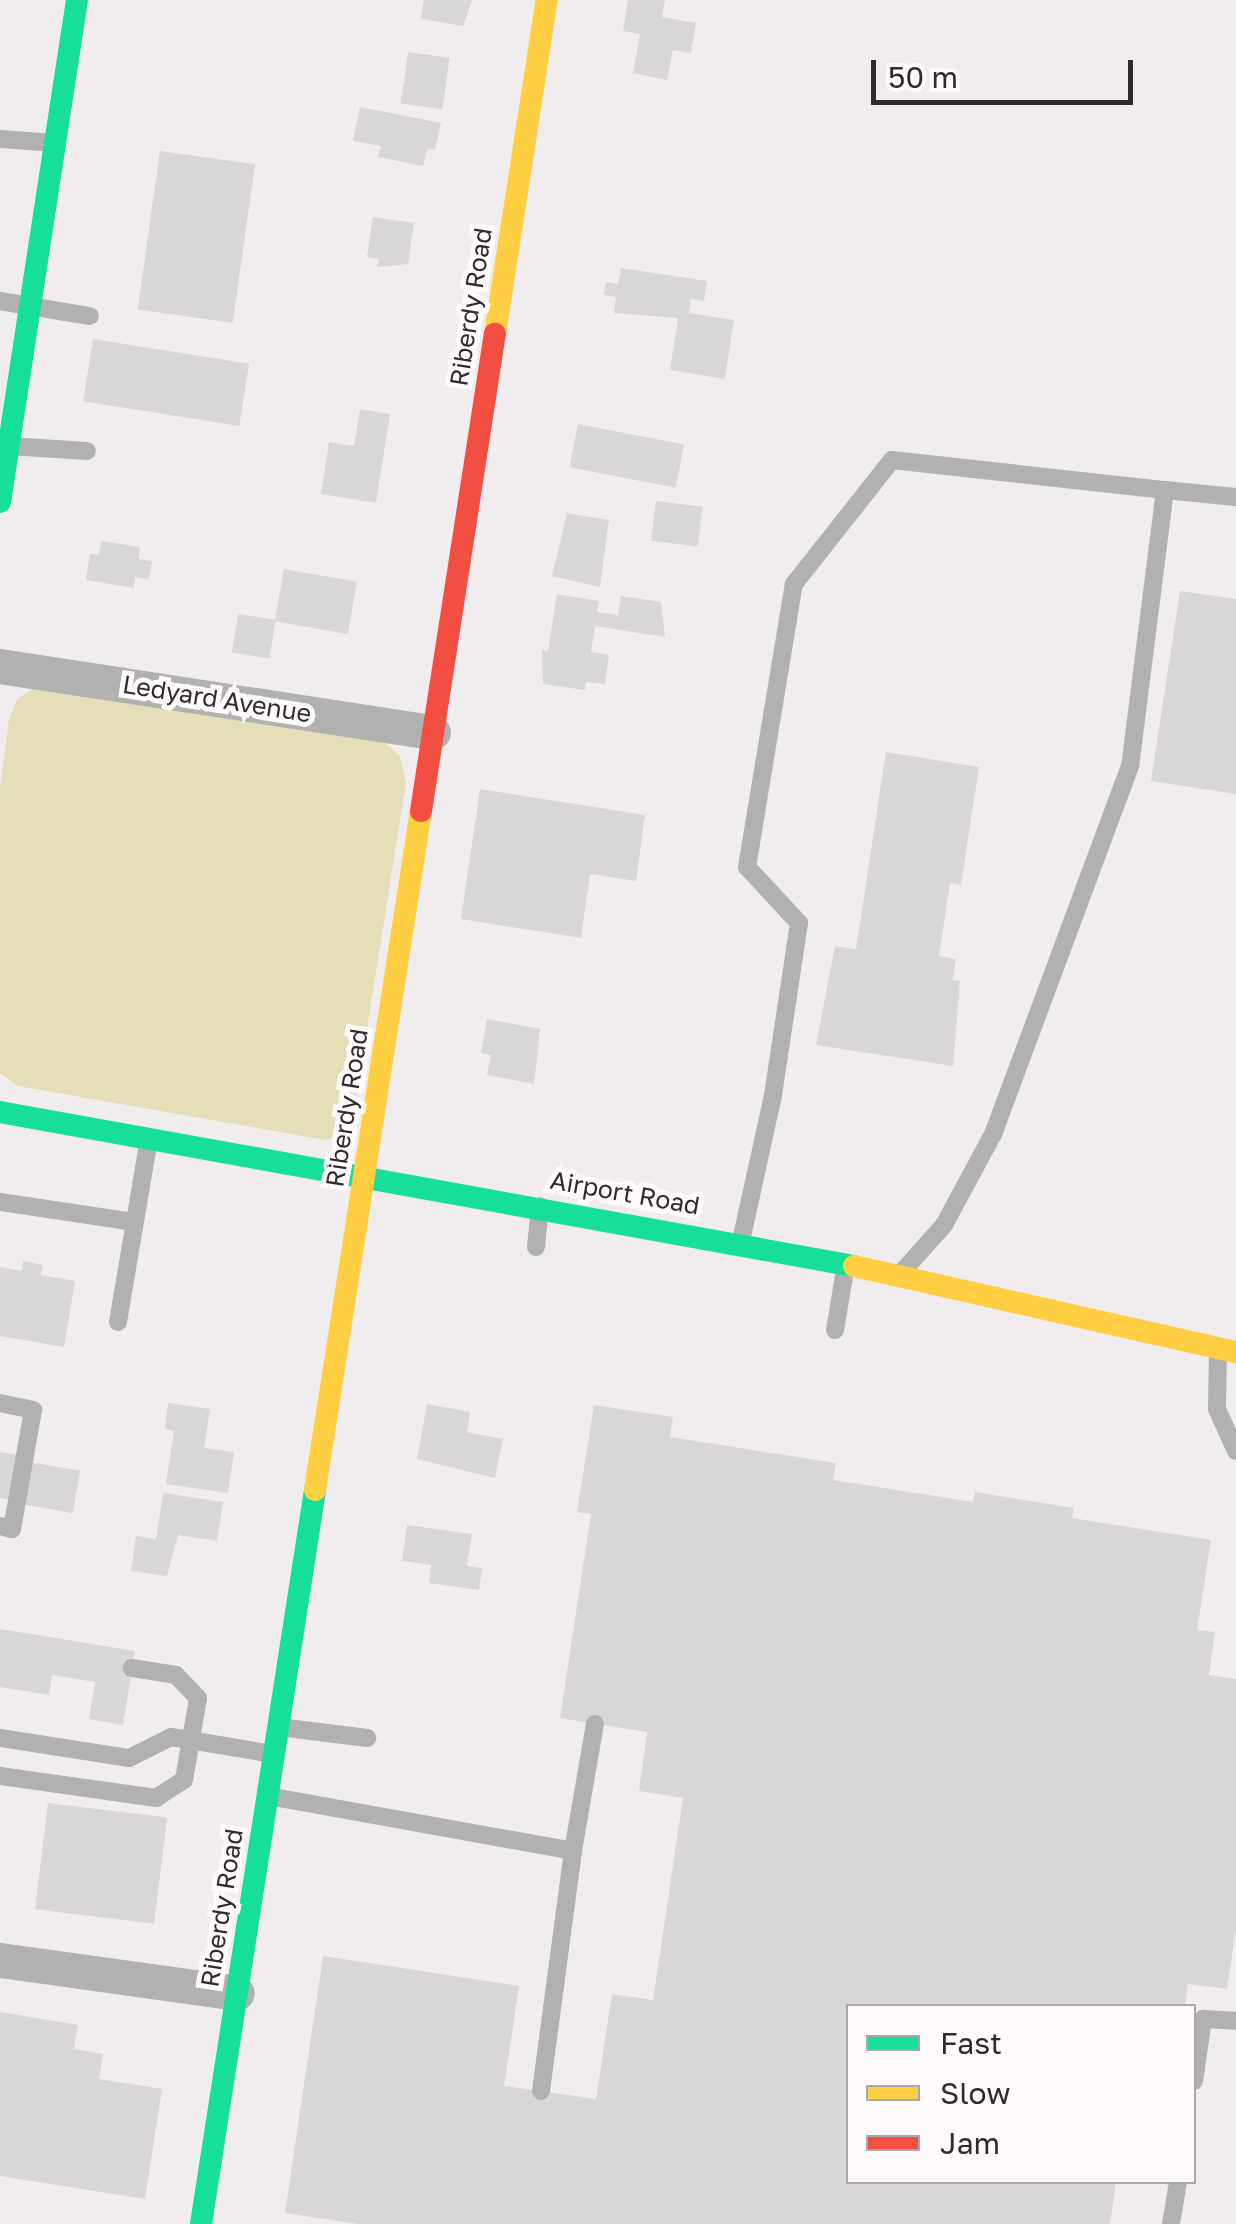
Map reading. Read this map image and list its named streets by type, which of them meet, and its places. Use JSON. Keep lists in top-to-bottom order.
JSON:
{
  "streets": {
    "street": ["Riberdy Road", "Ledyard Avenue", "Airport Road"]
  },
  "crossings": [
    ["Riberdy Road", "Ledyard Avenue"],
    ["Riberdy Road", "Airport Road"]
  ],
  "legend": ["Fast", "Slow", "Jam"],
  "scale_bar": "50 m"
}
